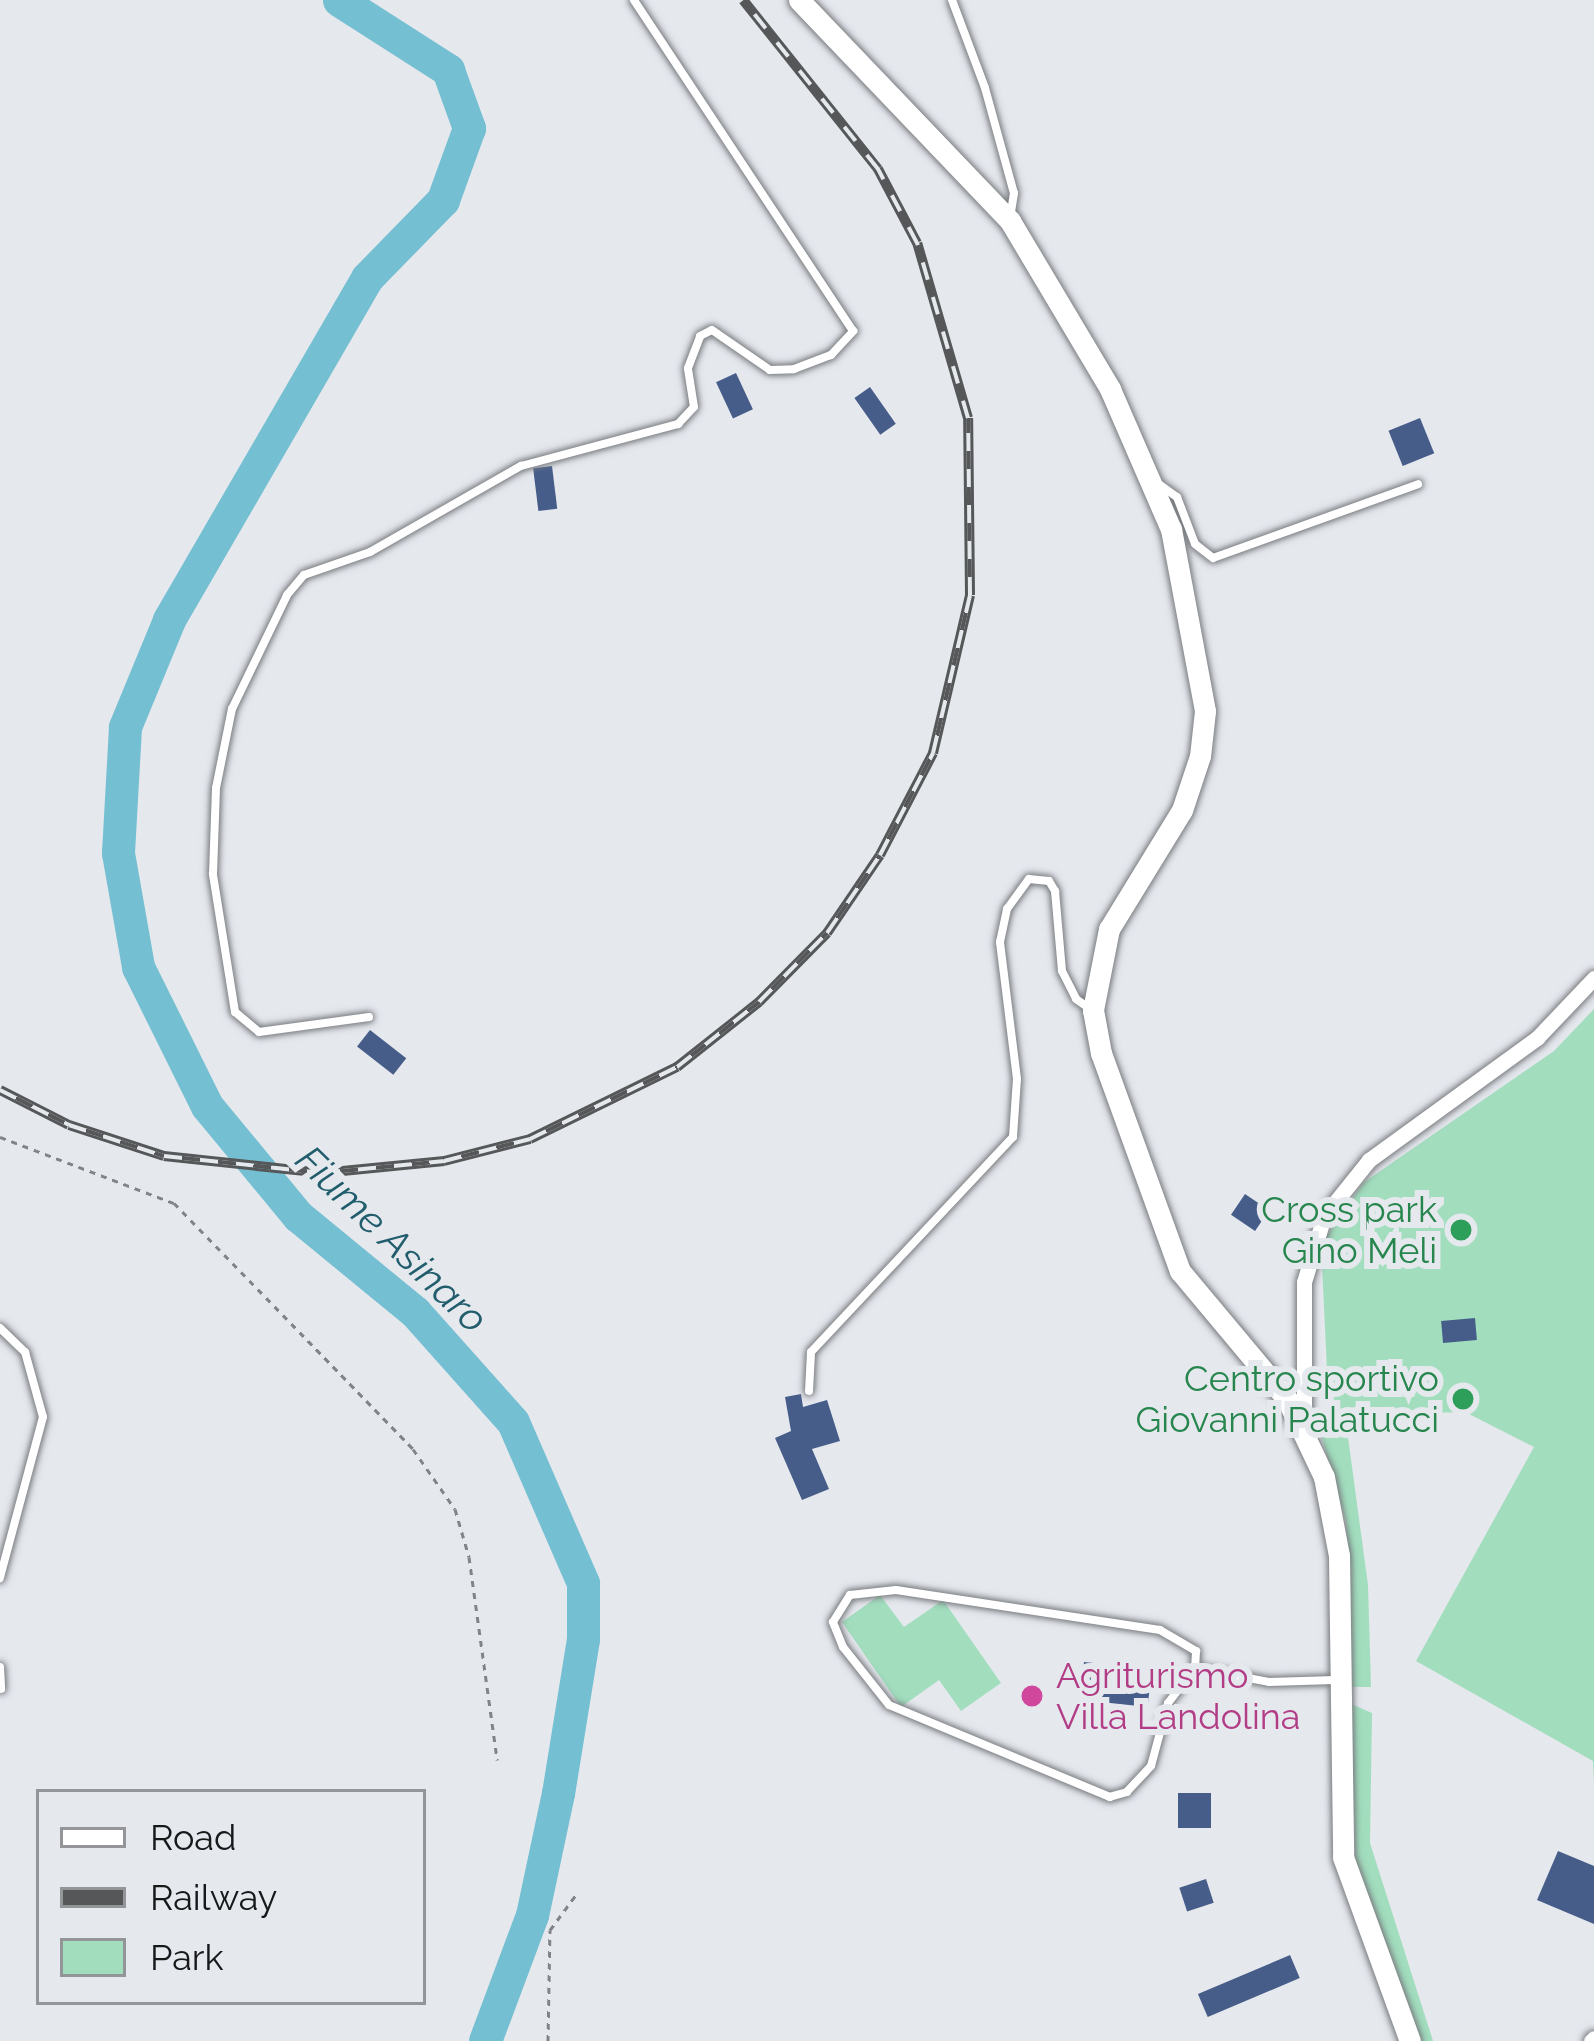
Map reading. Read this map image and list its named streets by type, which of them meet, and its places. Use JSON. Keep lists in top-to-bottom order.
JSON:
{
  "water": ["Fiume Asinaro"],
  "places": ["Cross park Gino Meli", "Centro sportivo Giovanni Palatucci", "Agriturismo Villa Landolina"],
  "legend": ["Road", "Railway", "Park"]
}
